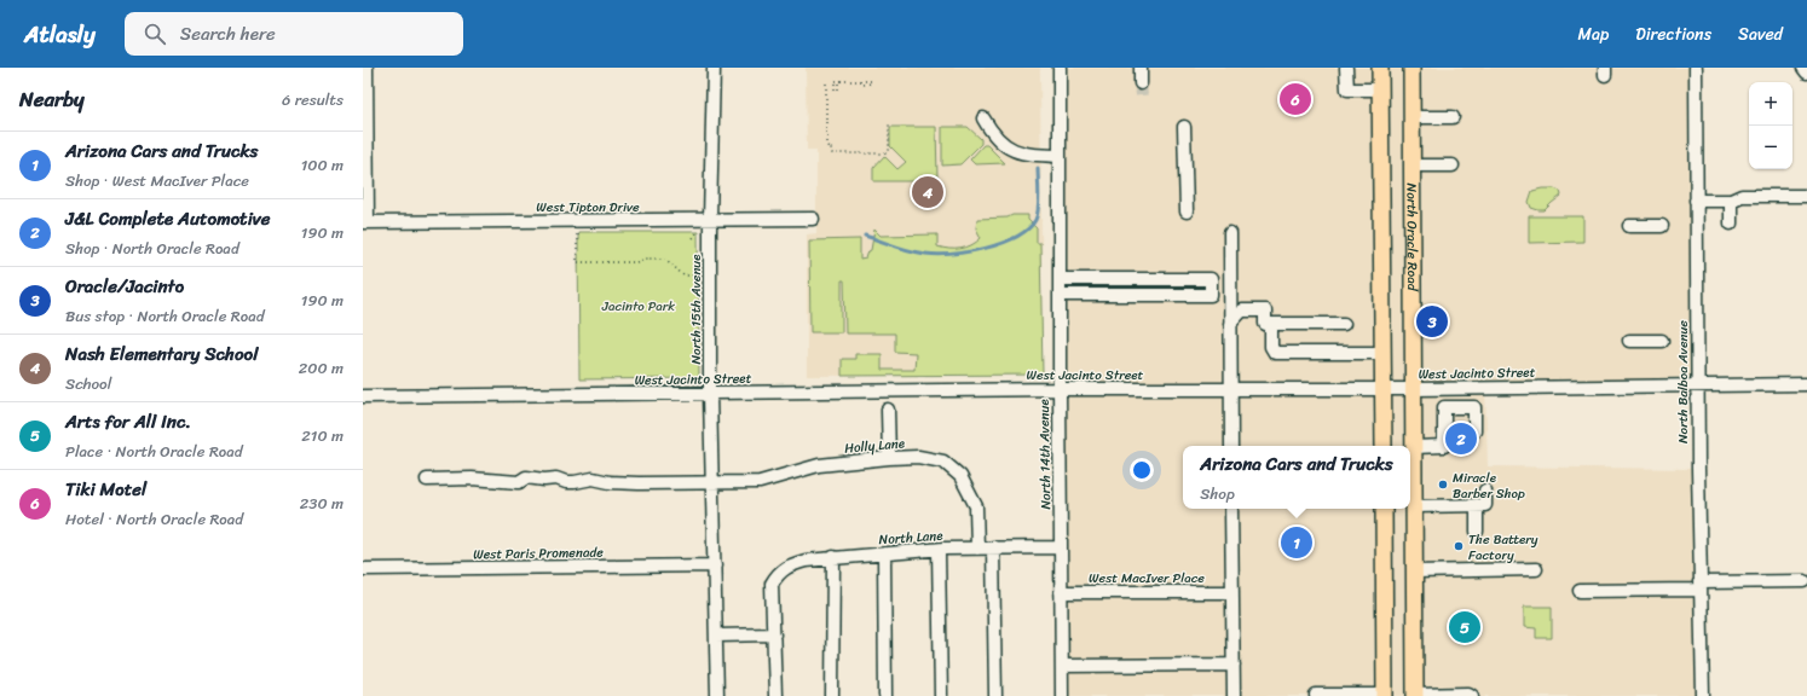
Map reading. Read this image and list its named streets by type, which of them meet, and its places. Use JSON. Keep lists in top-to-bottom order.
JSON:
{
  "streets": {
    "main road": ["North Oracle Road"],
    "street": [
      "West Tipton Drive",
      "North 15th Avenue",
      "West Jacinto Street",
      "North Balboa Avenue",
      "Holly Lane",
      "North 14th Avenue",
      "North Lane",
      "West Paris Promenade",
      "West MacIver Place"
    ]
  },
  "crossings": [
    ["West Tipton Drive", "North 15th Avenue"],
    ["North Oracle Road", "West Jacinto Street"],
    ["North 15th Avenue", "West Jacinto Street"],
    ["North 15th Avenue", "Holly Lane"],
    ["North 15th Avenue", "West Paris Promenade"],
    ["West Jacinto Street", "North Balboa Avenue"],
    ["West Jacinto Street", "North 14th Avenue"],
    ["Holly Lane", "North Lane"],
    ["North 14th Avenue", "North Lane"],
    ["North 14th Avenue", "West MacIver Place"]
  ],
  "parks": ["Jacinto Park"],
  "places": ["Miracle Barber Shop", "The Battery Factory"],
  "page": {
    "header": "Atlasly",
    "search": "Search here",
    "nav": ["Map", "Directions", "Saved"],
    "heading": ["Nearby", "6 results"],
    "pins": [
      "6",
      "4",
      "3",
      "2",
      "1",
      "5"
    ],
    "map_buttons": ["+", "−"],
    "list": [
      {
        "mark": "1",
        "name": "Arizona Cars and Trucks",
        "note": "Shop · West MacIver Place",
        "value": "100 m"
      },
      {
        "mark": "2",
        "name": "J&L Complete Automotive",
        "note": "Shop · North Oracle Road",
        "value": "190 m"
      },
      {
        "mark": "3",
        "name": "Oracle/Jacinto",
        "note": "Bus stop · North Oracle Road",
        "value": "190 m"
      },
      {
        "mark": "4",
        "name": "Nash Elementary School",
        "note": "School",
        "value": "200 m"
      },
      {
        "mark": "5",
        "name": "Arts for All Inc.",
        "note": "Place · North Oracle Road",
        "value": "210 m"
      },
      {
        "mark": "6",
        "name": "Tiki Motel",
        "note": "Hotel · North Oracle Road",
        "value": "230 m"
      }
    ],
    "popup": ["Arizona Cars and Trucks", "Shop"]
  }
}
